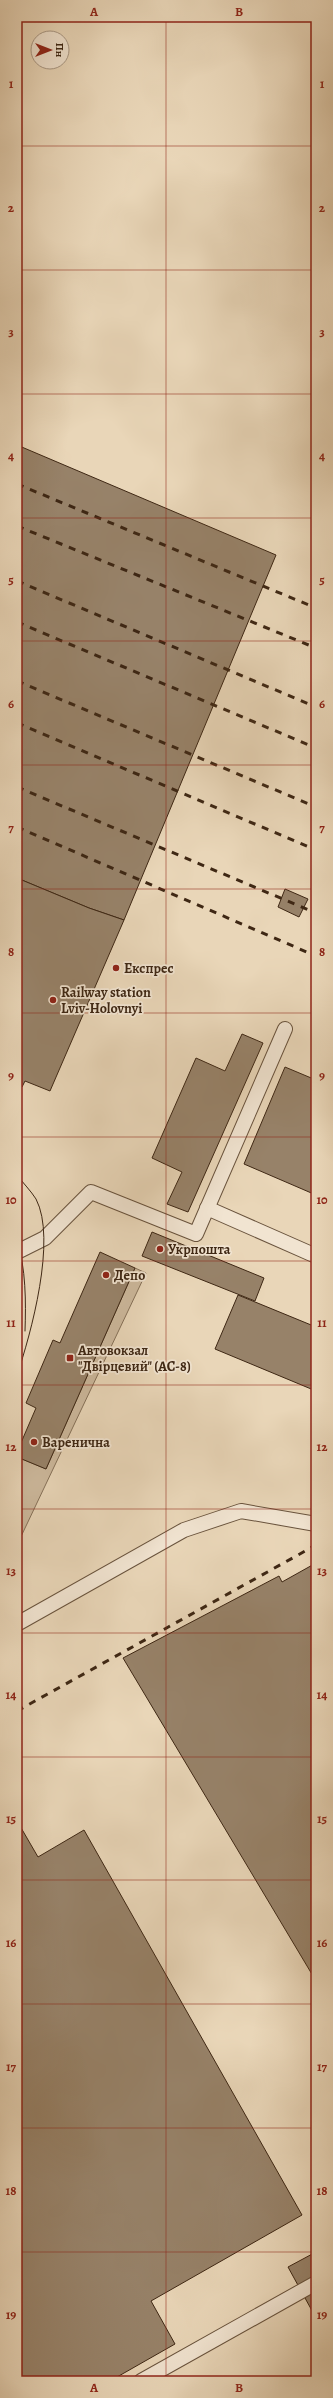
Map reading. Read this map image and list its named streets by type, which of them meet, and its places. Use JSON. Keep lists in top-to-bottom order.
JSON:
{
  "places": {
    "other": [
      "Експрес",
      "Railway station Lviv-Holovnyi",
      "Укрпошта",
      "Депо",
      "Варенична"
    ],
    "transit": ["Автовокзал \"Двірцевий\" (АС-8)"]
  },
  "north": "right",
  "grid": {
    "columns": ["A", "B"],
    "rows": [
      "1",
      "2",
      "3",
      "4",
      "5",
      "6",
      "7",
      "8",
      "9",
      "10",
      "11",
      "12",
      "13",
      "14",
      "15",
      "16",
      "17",
      "18",
      "19"
    ]
  }
}
